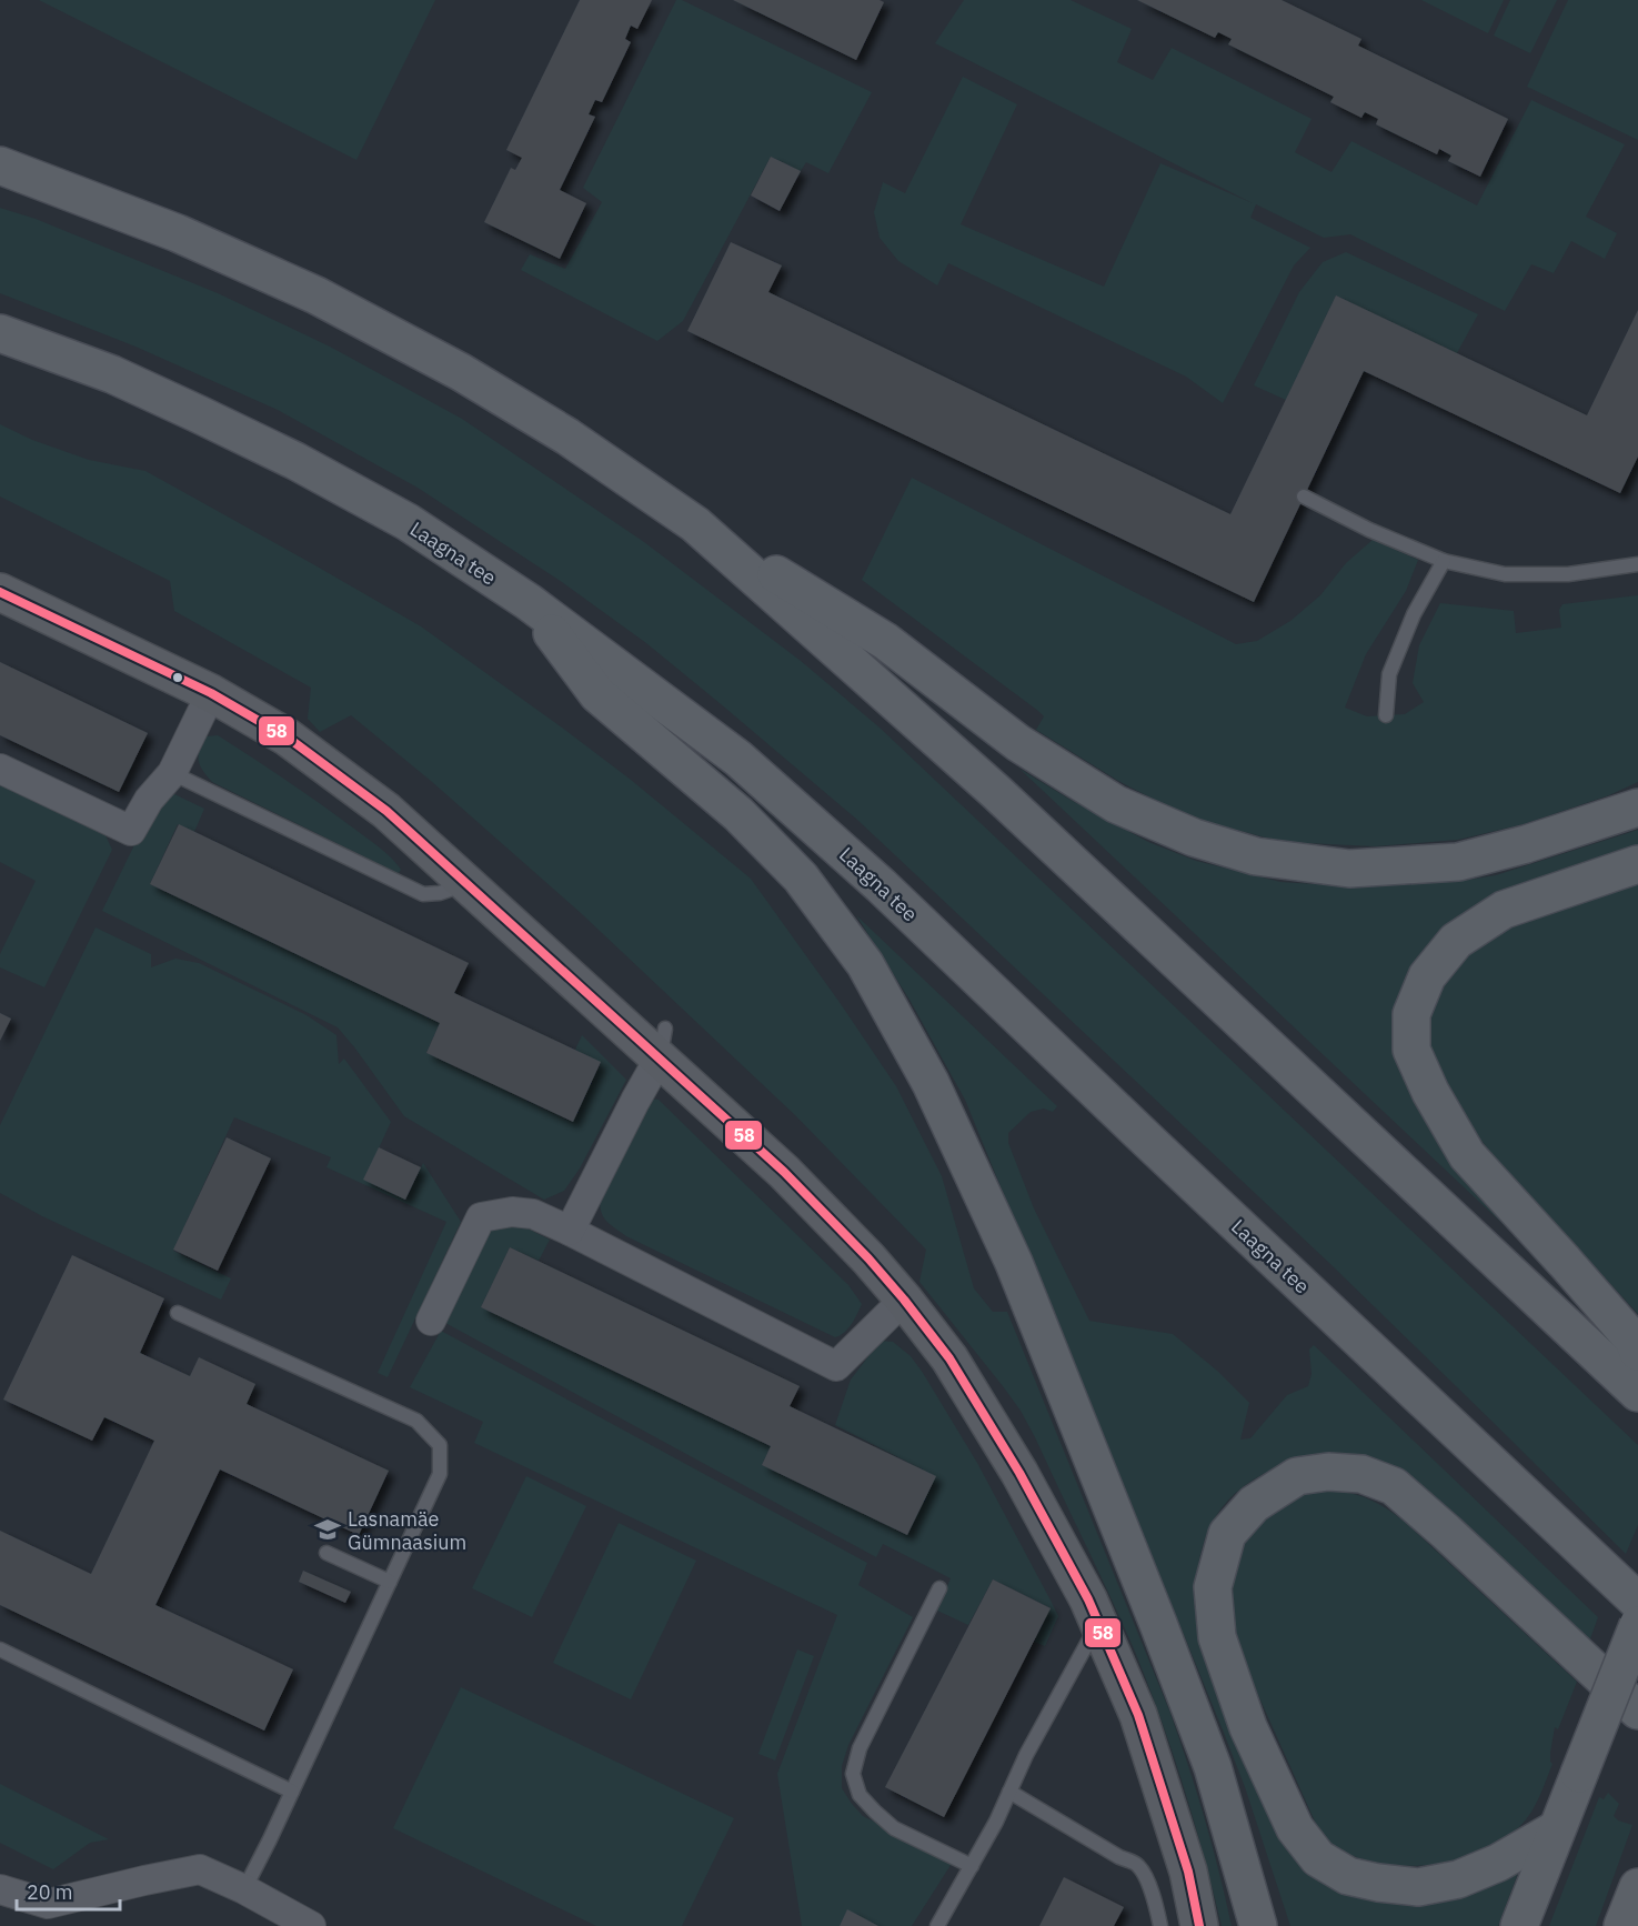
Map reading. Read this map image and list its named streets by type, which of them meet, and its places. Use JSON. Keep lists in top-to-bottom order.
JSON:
{
  "streets": {
    "main road": ["Laagna tee"]
  },
  "places": {
    "school or university": ["Lasnamäe Gümnaasium"]
  },
  "lines": ["transit line 58"],
  "scale_bar": "20 m"
}
